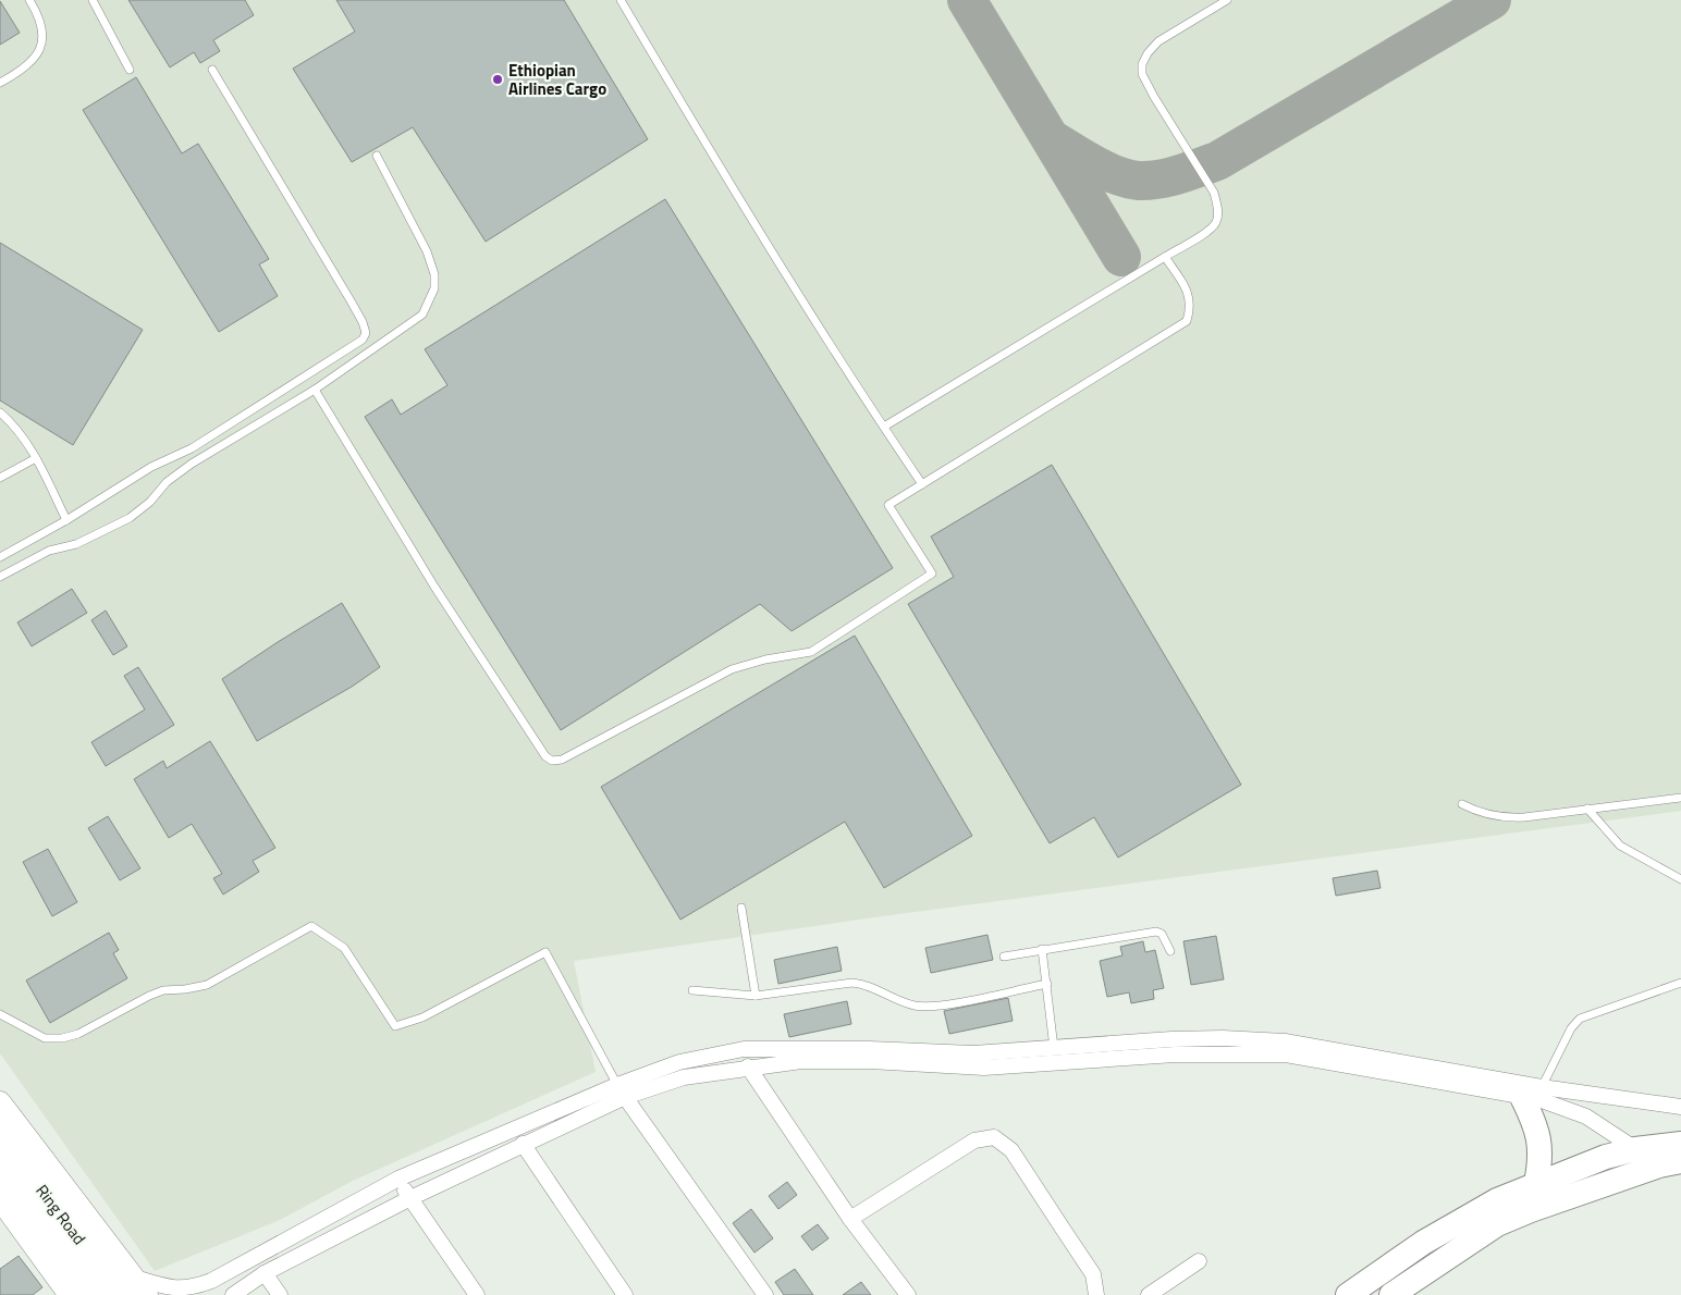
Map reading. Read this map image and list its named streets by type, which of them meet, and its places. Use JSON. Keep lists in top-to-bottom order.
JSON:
{
  "streets": {
    "highway": ["Ring Road"]
  },
  "places": ["Ethiopian Airlines Cargo"]
}
